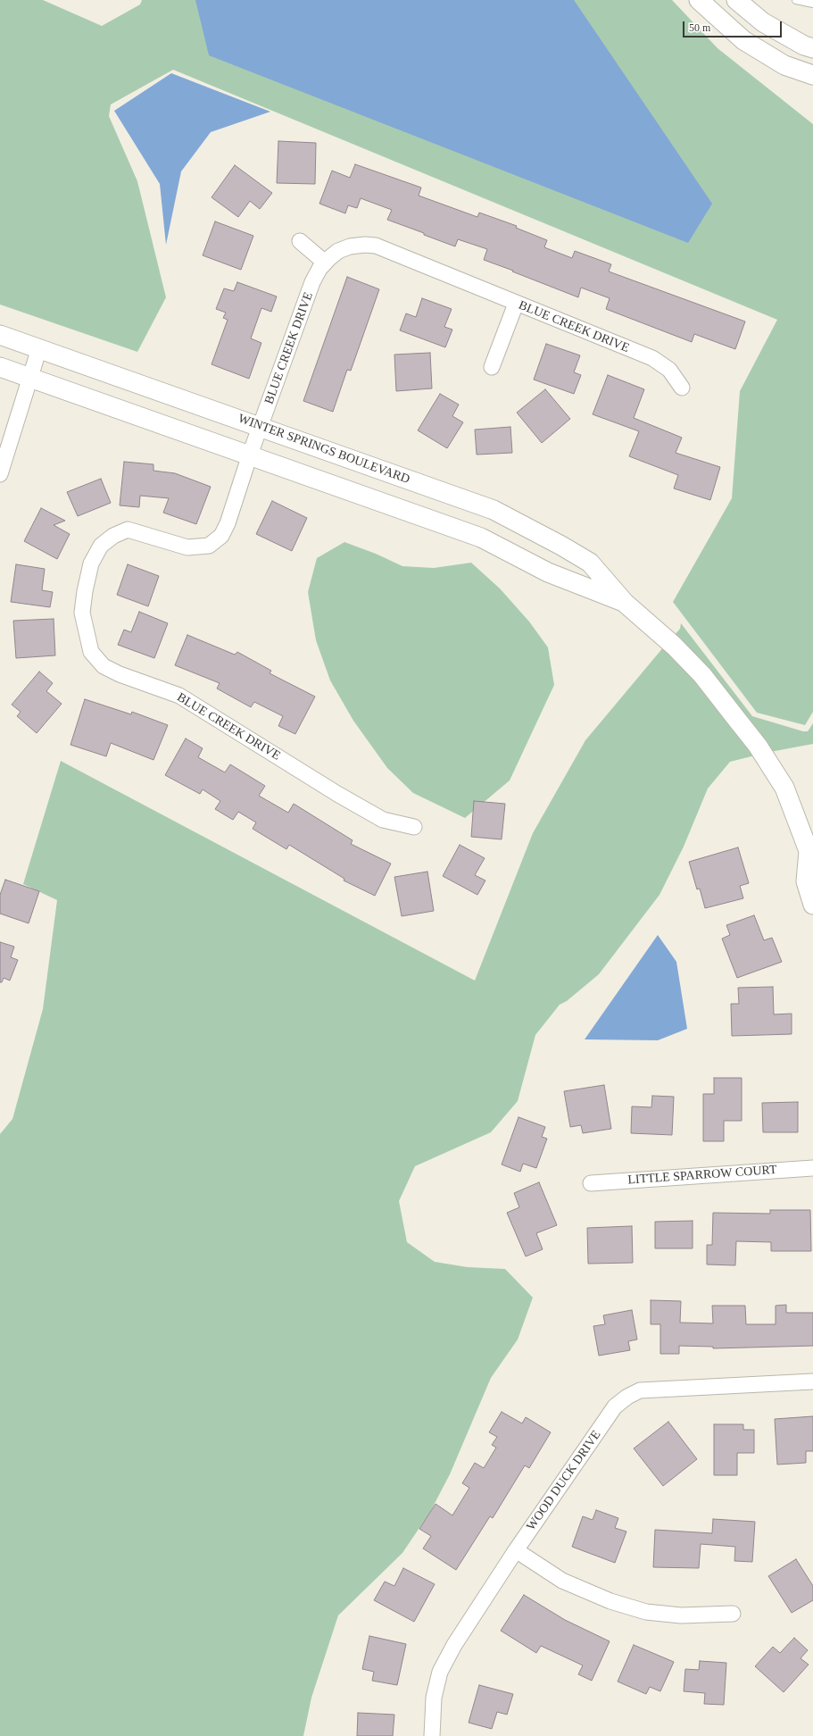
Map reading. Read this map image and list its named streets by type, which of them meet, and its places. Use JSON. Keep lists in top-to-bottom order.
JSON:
{
  "streets": {
    "street": [
      "BLUE CREEK DRIVE",
      "WINTER SPRINGS BOULEVARD",
      "LITTLE SPARROW COURT",
      "WOOD DUCK DRIVE"
    ]
  },
  "crossings": [
    ["BLUE CREEK DRIVE", "WINTER SPRINGS BOULEVARD"]
  ],
  "scale_bar": "50 m"
}
